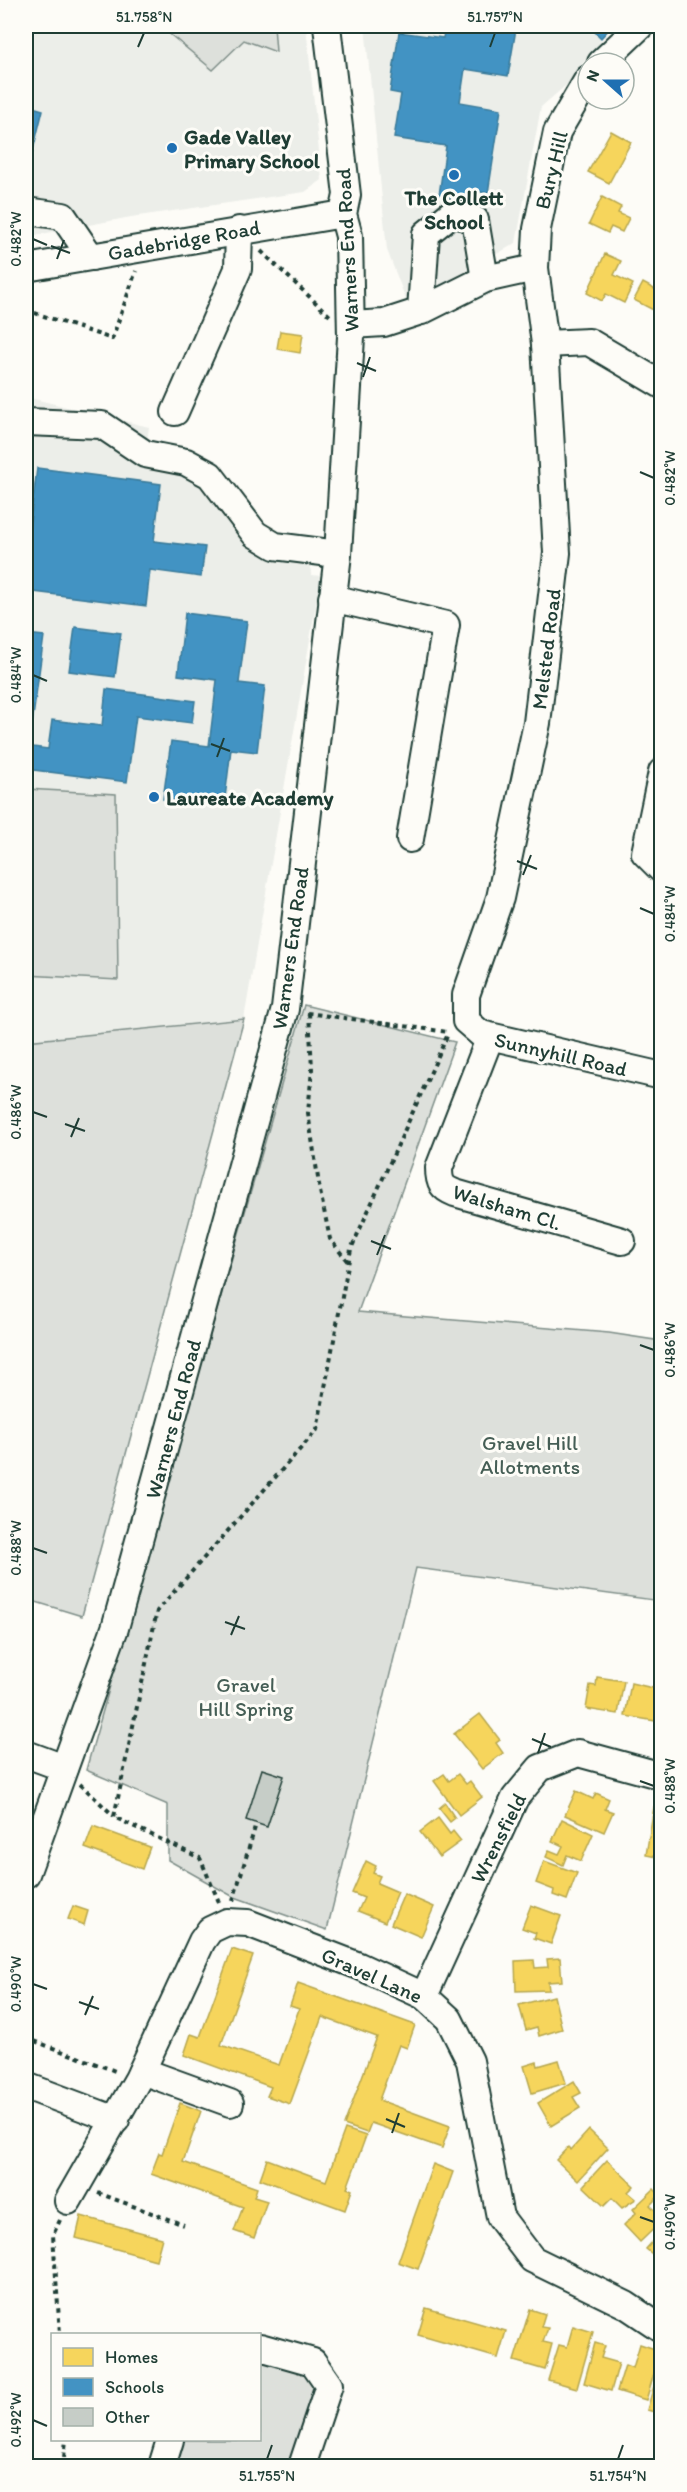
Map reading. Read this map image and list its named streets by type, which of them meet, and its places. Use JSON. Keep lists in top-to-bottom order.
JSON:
{
  "streets": {
    "street": [
      "Bury Hill",
      "Gadebridge Road",
      "Warners End Road",
      "Melsted Road",
      "Sunnyhill Road",
      "Walsham Cl.",
      "Wrensfield",
      "Gravel Lane"
    ]
  },
  "crossings": [
    ["Bury Hill", "Melsted Road"],
    ["Gadebridge Road", "Warners End Road"],
    ["Melsted Road", "Sunnyhill Road"],
    ["Sunnyhill Road", "Walsham Cl."],
    ["Wrensfield", "Gravel Lane"]
  ],
  "parks": ["Gravel Hill Allotments", "Gravel Hill Spring"],
  "places": ["Gade Valley Primary School", "The Collett School", "Laureate Academy"],
  "legend": ["Homes", "Schools", "Other"],
  "north": "left",
  "coordinates": [
    "51.758°N",
    "51.757°N",
    "0.482°W",
    "0.484°W",
    "0.486°W",
    "0.488°W",
    "0.490°W",
    "0.492°W",
    "51.755°N",
    "51.754°N"
  ]
}
